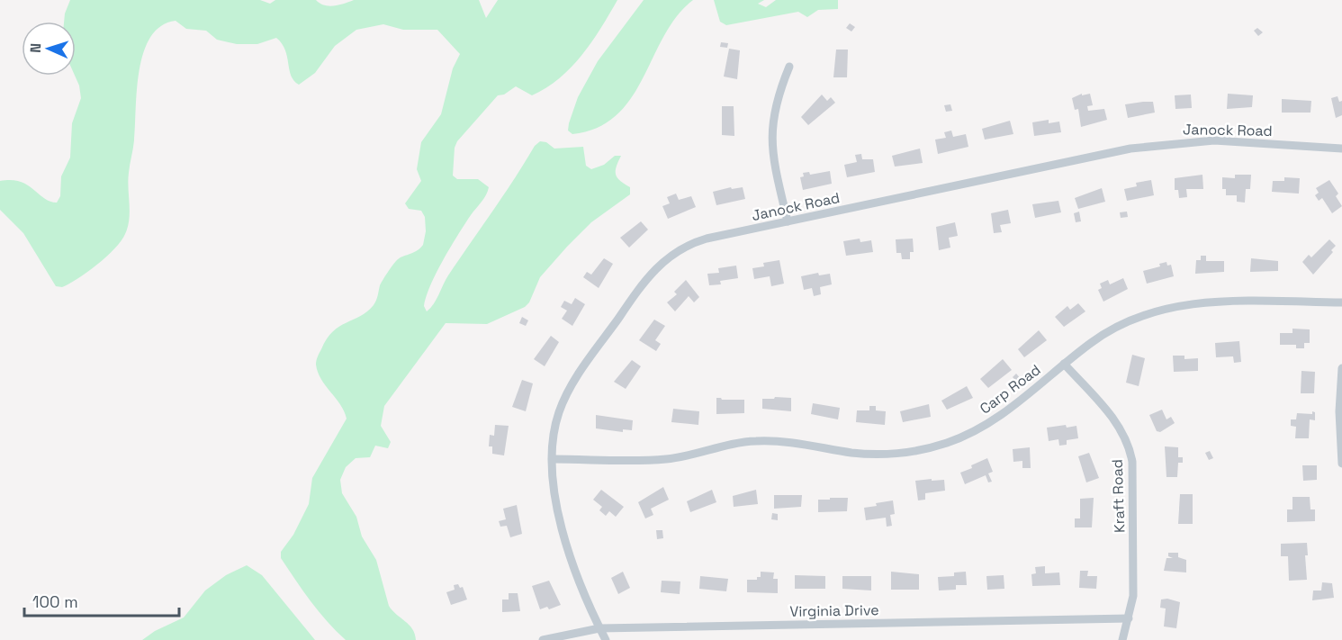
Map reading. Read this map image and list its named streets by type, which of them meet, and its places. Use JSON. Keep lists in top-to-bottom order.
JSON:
{
  "streets": {
    "street": [
      "Janock Road",
      "Carp Road",
      "Kraft Road",
      "Virginia Drive"
    ]
  },
  "crossings": [
    ["Janock Road", "Carp Road"],
    ["Janock Road", "Virginia Drive"],
    ["Carp Road", "Kraft Road"],
    ["Kraft Road", "Virginia Drive"]
  ],
  "scale_bar": "100 m",
  "north": "left"
}
